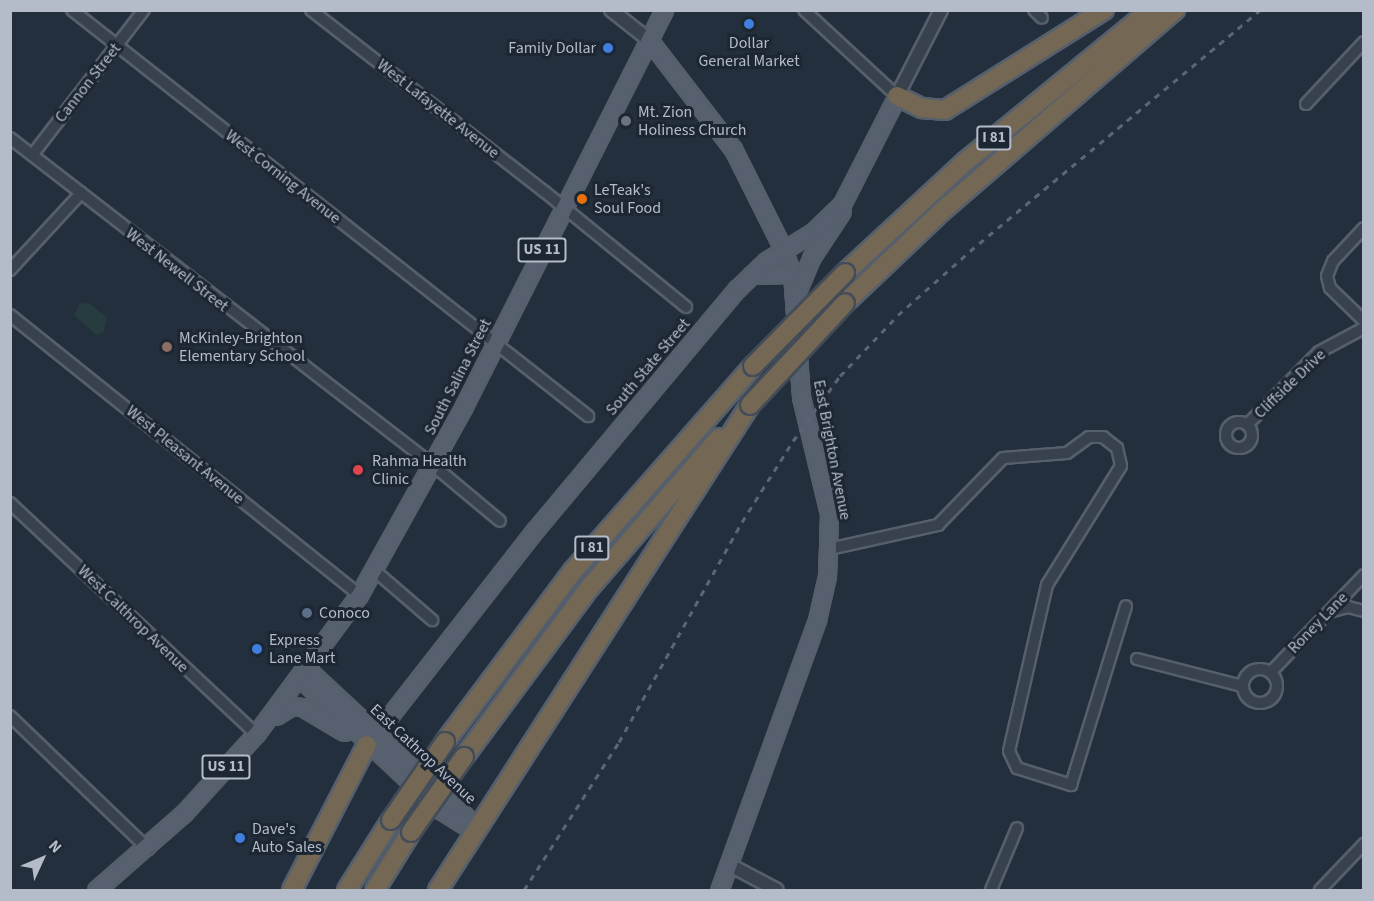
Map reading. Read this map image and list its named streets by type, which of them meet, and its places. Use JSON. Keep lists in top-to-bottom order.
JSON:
{
  "streets": {
    "highway": ["I 81"],
    "main road": [
      "US 11",
      "South State Street",
      "South Salina Street",
      "East Brighton Avenue",
      "East Cathrop Avenue"
    ],
    "street": [
      "Cannon Street",
      "West Lafayette Avenue",
      "West Corning Avenue",
      "West Newell Street",
      "Cliffside Drive",
      "West Pleasant Avenue",
      "West Calthrop Avenue",
      "Roney Lane"
    ]
  },
  "crossings": [
    ["Cannon Street", "West Corning Avenue"],
    ["Cannon Street", "West Newell Street"],
    ["West Lafayette Avenue", "South Salina Street"],
    ["West Corning Avenue", "South Salina Street"],
    ["West Newell Street", "South Salina Street"],
    ["South State Street", "East Brighton Avenue"],
    ["South State Street", "East Cathrop Avenue"],
    ["South Salina Street", "East Brighton Avenue"],
    ["South Salina Street", "West Pleasant Avenue"],
    ["South Salina Street", "West Calthrop Avenue"],
    ["South Salina Street", "East Cathrop Avenue"]
  ],
  "places": [
    "Dollar General Market",
    "Family Dollar",
    "Mt. Zion Holiness Church",
    "LeTeak's Soul Food",
    "McKinley-Brighton Elementary School",
    "Rahma Health Clinic",
    "Conoco",
    "Express Lane Mart",
    "Dave's Auto Sales"
  ],
  "north": "top right"
}
